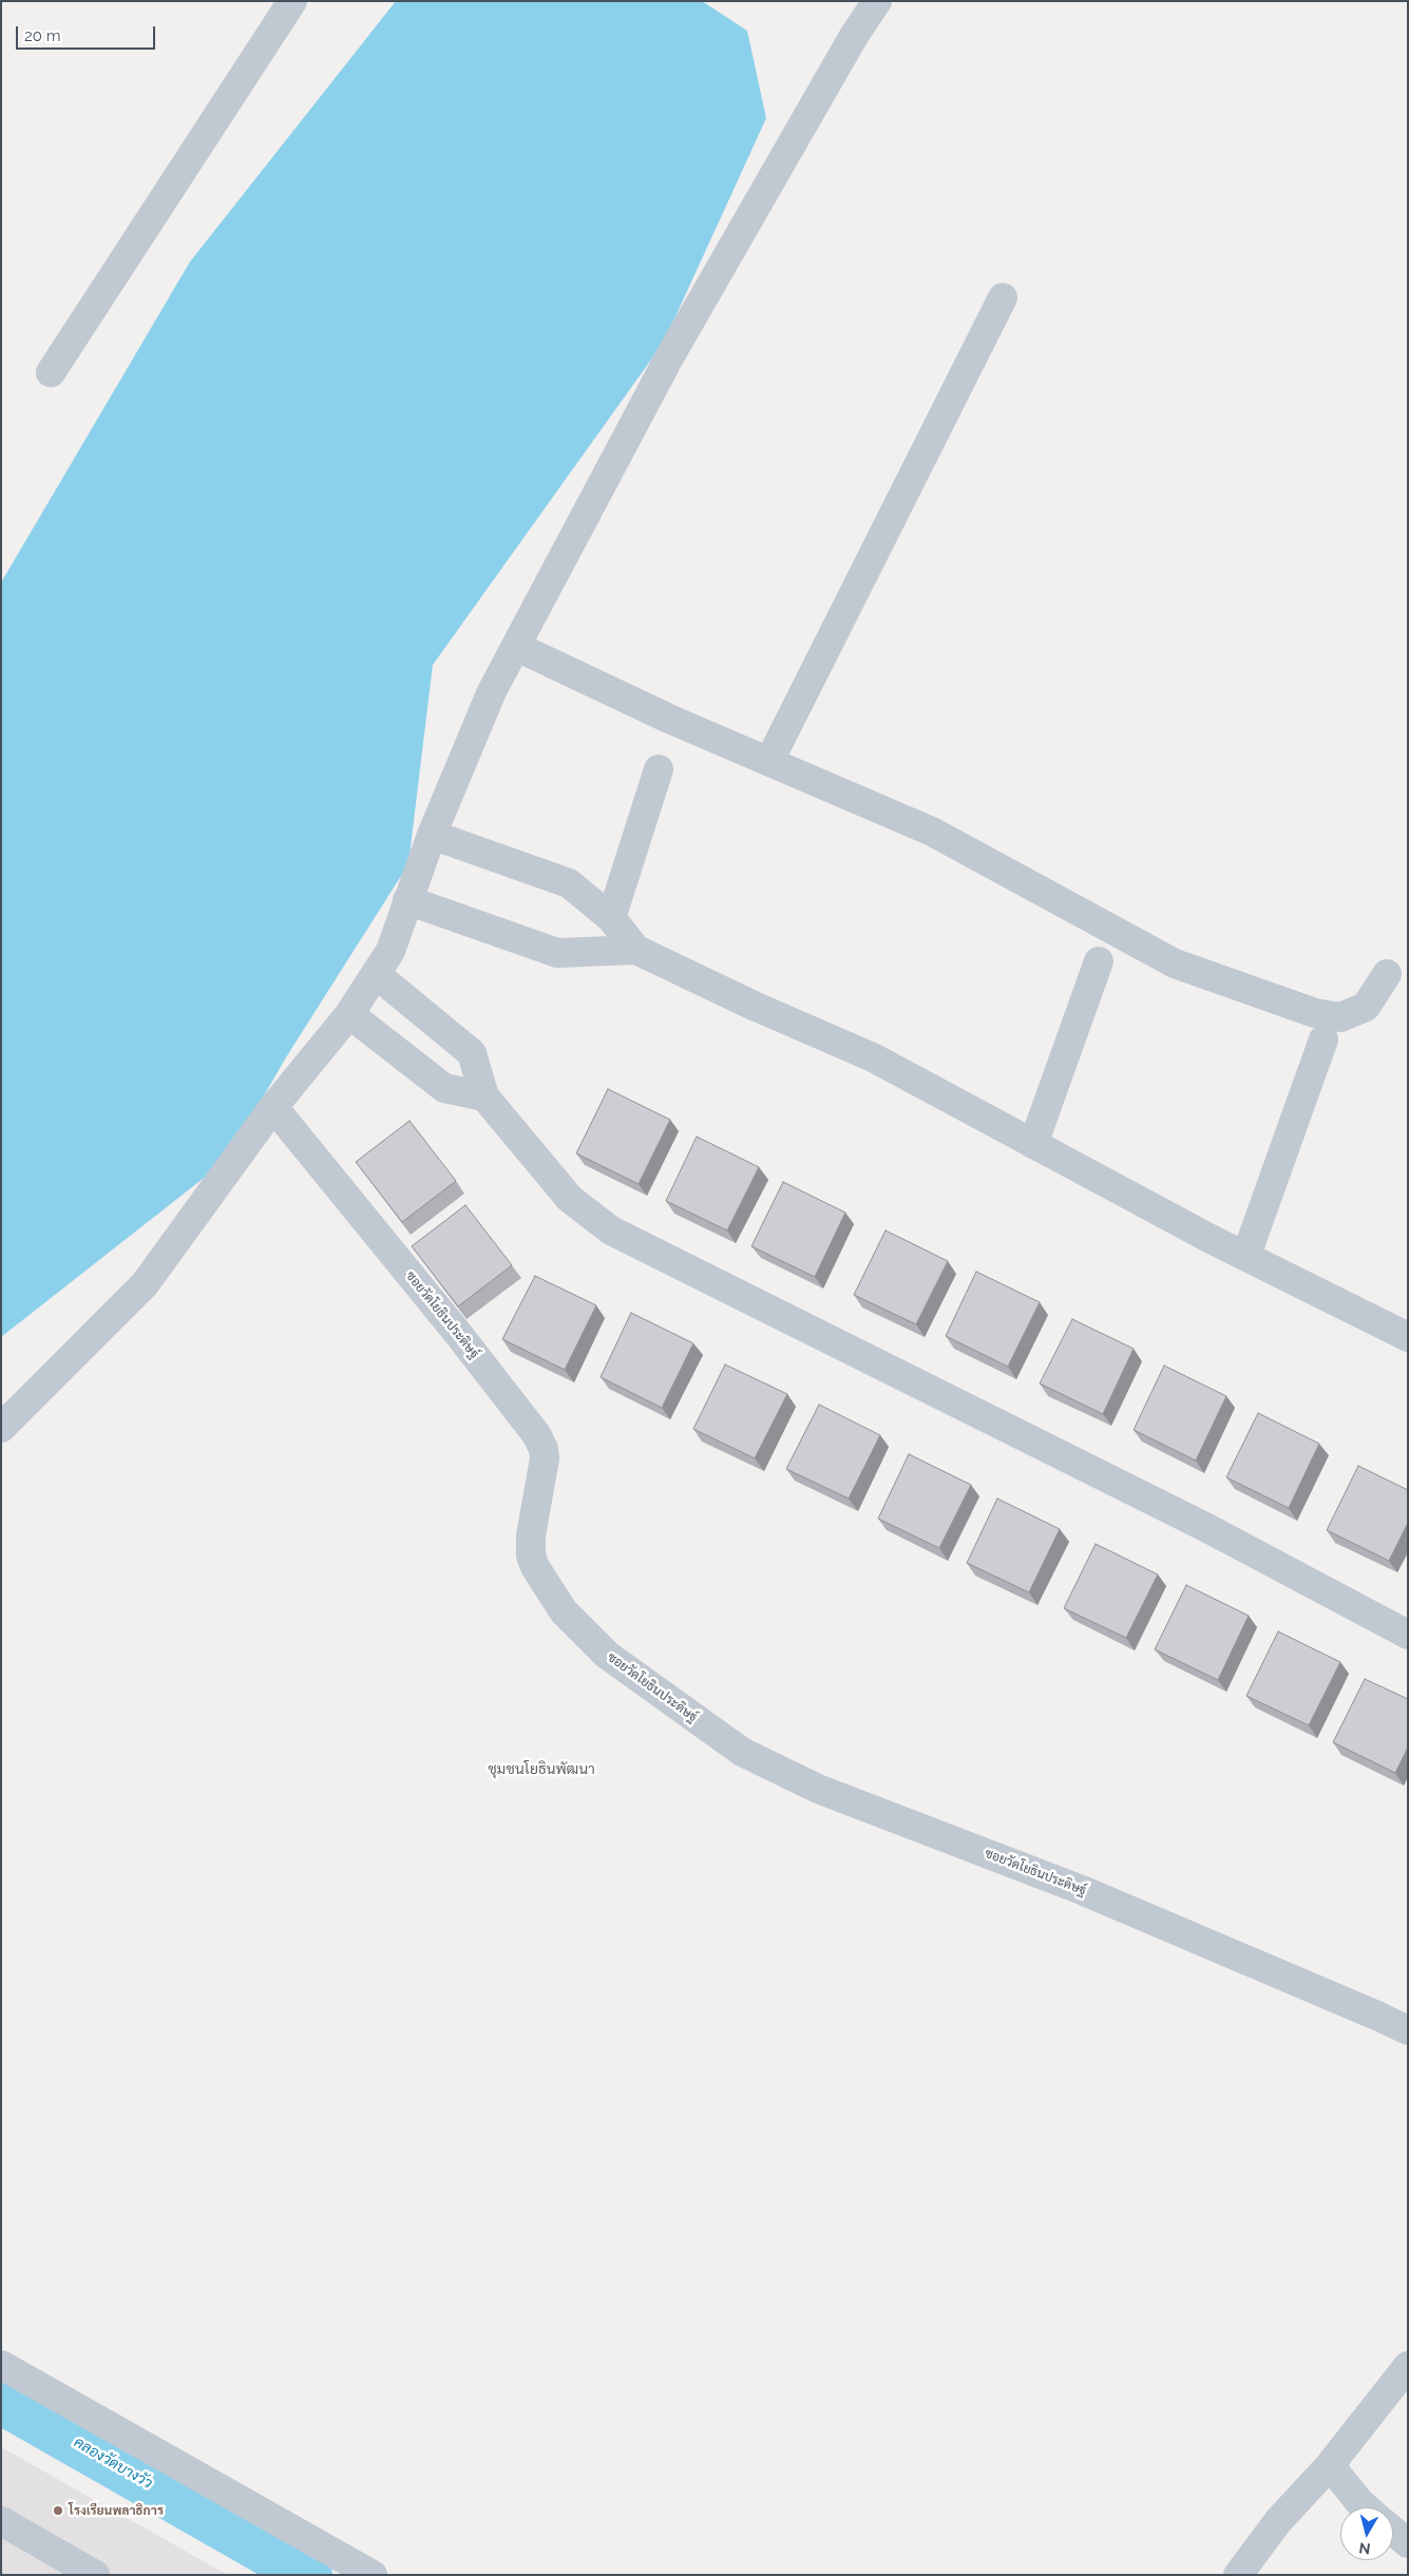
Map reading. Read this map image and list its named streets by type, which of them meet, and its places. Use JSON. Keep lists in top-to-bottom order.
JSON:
{
  "streets": {
    "street": ["ซอยวัดโยธินประดิษฐ์"]
  },
  "districts": ["ชุมชนโยธินพัฒนา"],
  "water": ["คลองวัดบางวัว"],
  "places": ["โรงเรียนพลาธิการ"],
  "scale_bar": "20 m",
  "north": "bottom"
}
